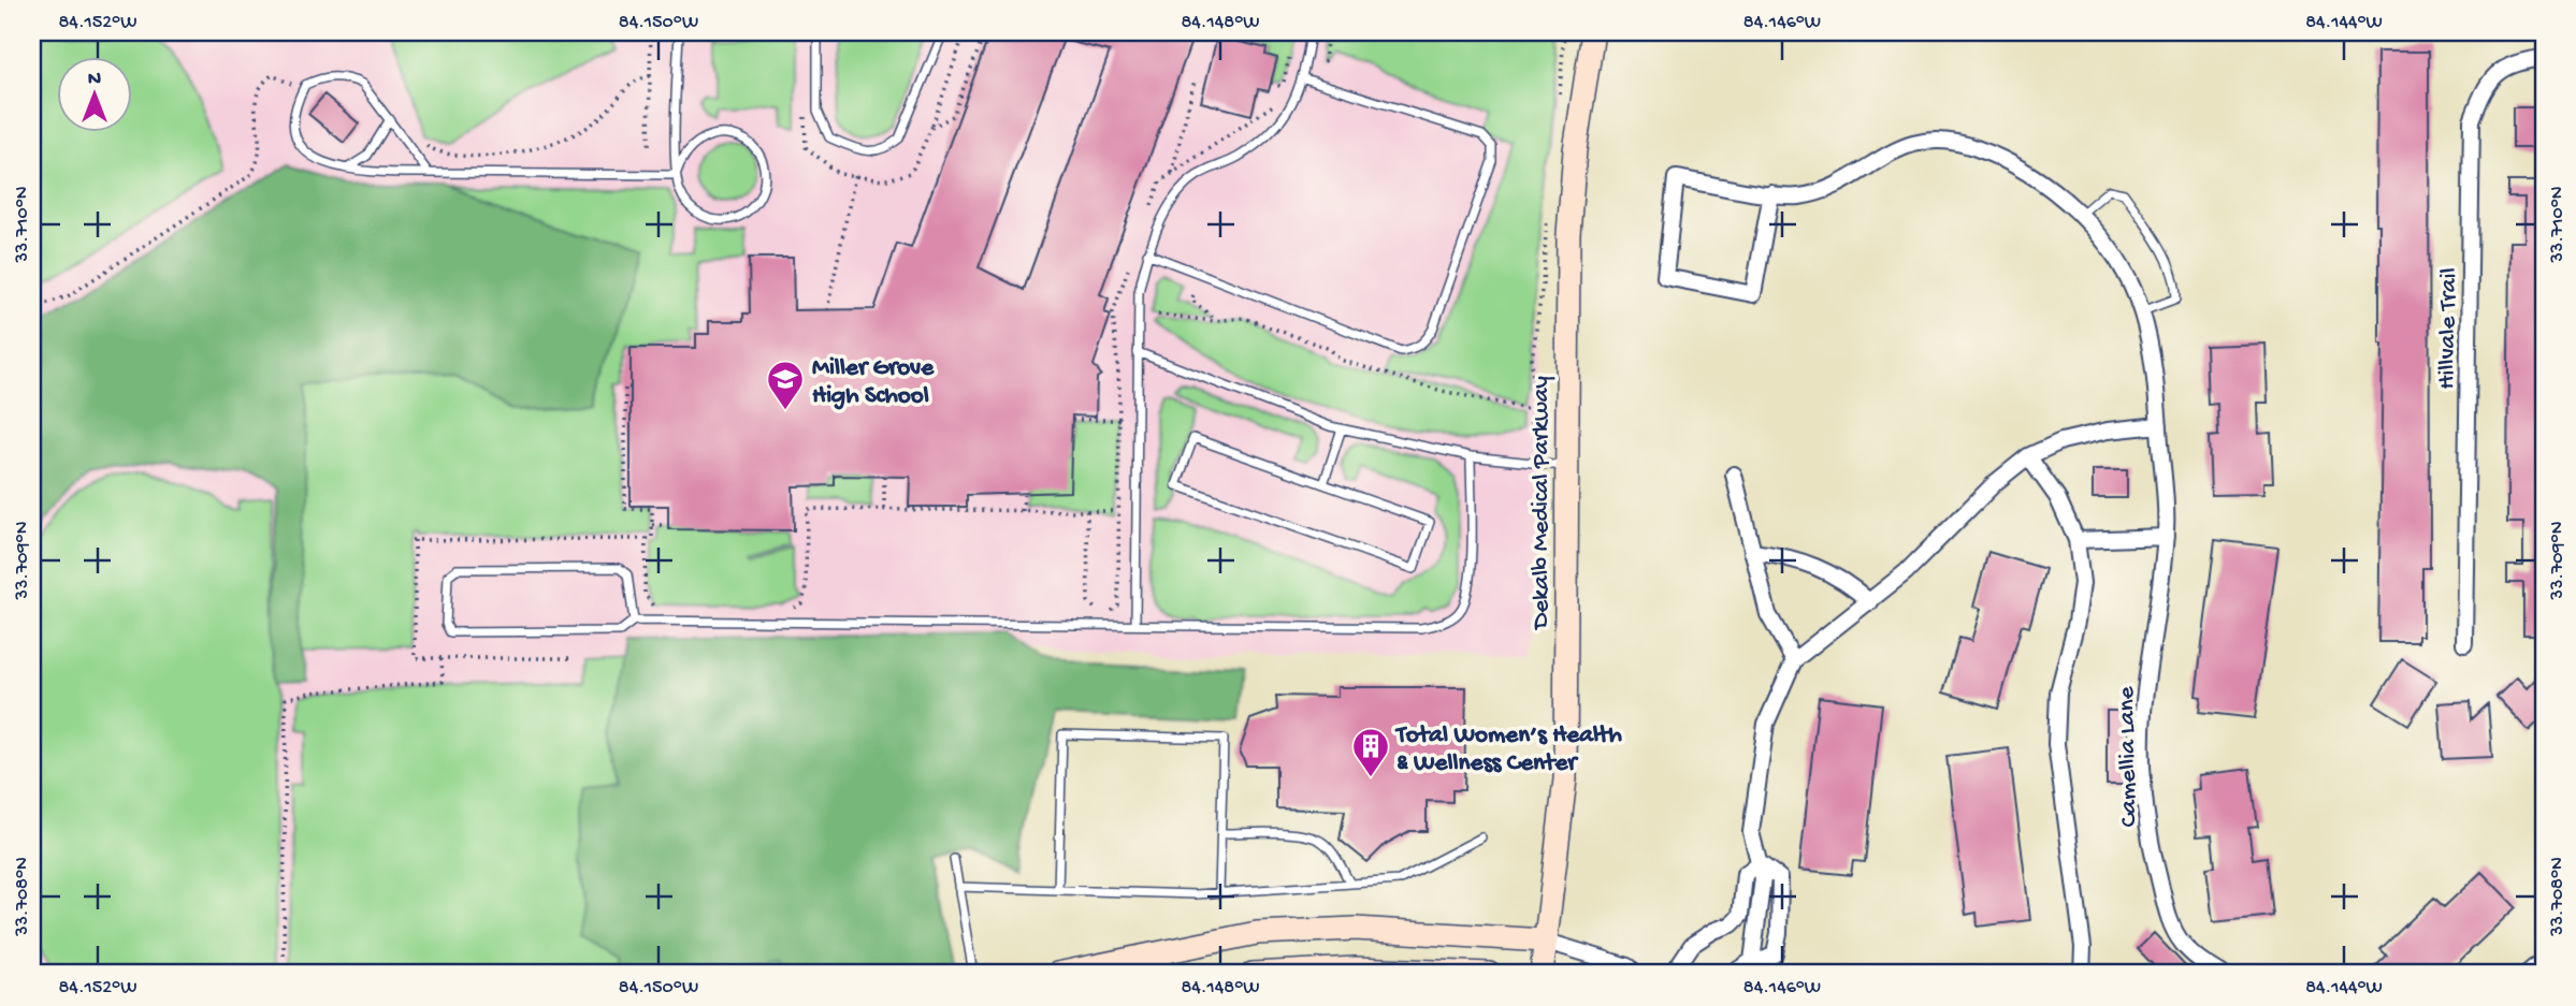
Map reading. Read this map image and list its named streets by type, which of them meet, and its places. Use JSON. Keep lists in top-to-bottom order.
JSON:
{
  "streets": {
    "main road": ["Dekalb Medical Parkway"],
    "street": ["Hillvale Trail", "Camellia Lane"]
  },
  "places": {
    "school or university": ["Miller Grove High School"],
    "building": ["Total Women’s Health & Wellness Center"]
  },
  "north": "top",
  "coordinates": [
    "84.152°W",
    "84.150°W",
    "84.148°W",
    "84.146°W",
    "84.144°W",
    "33.710°N",
    "33.709°N",
    "33.708°N"
  ]
}
